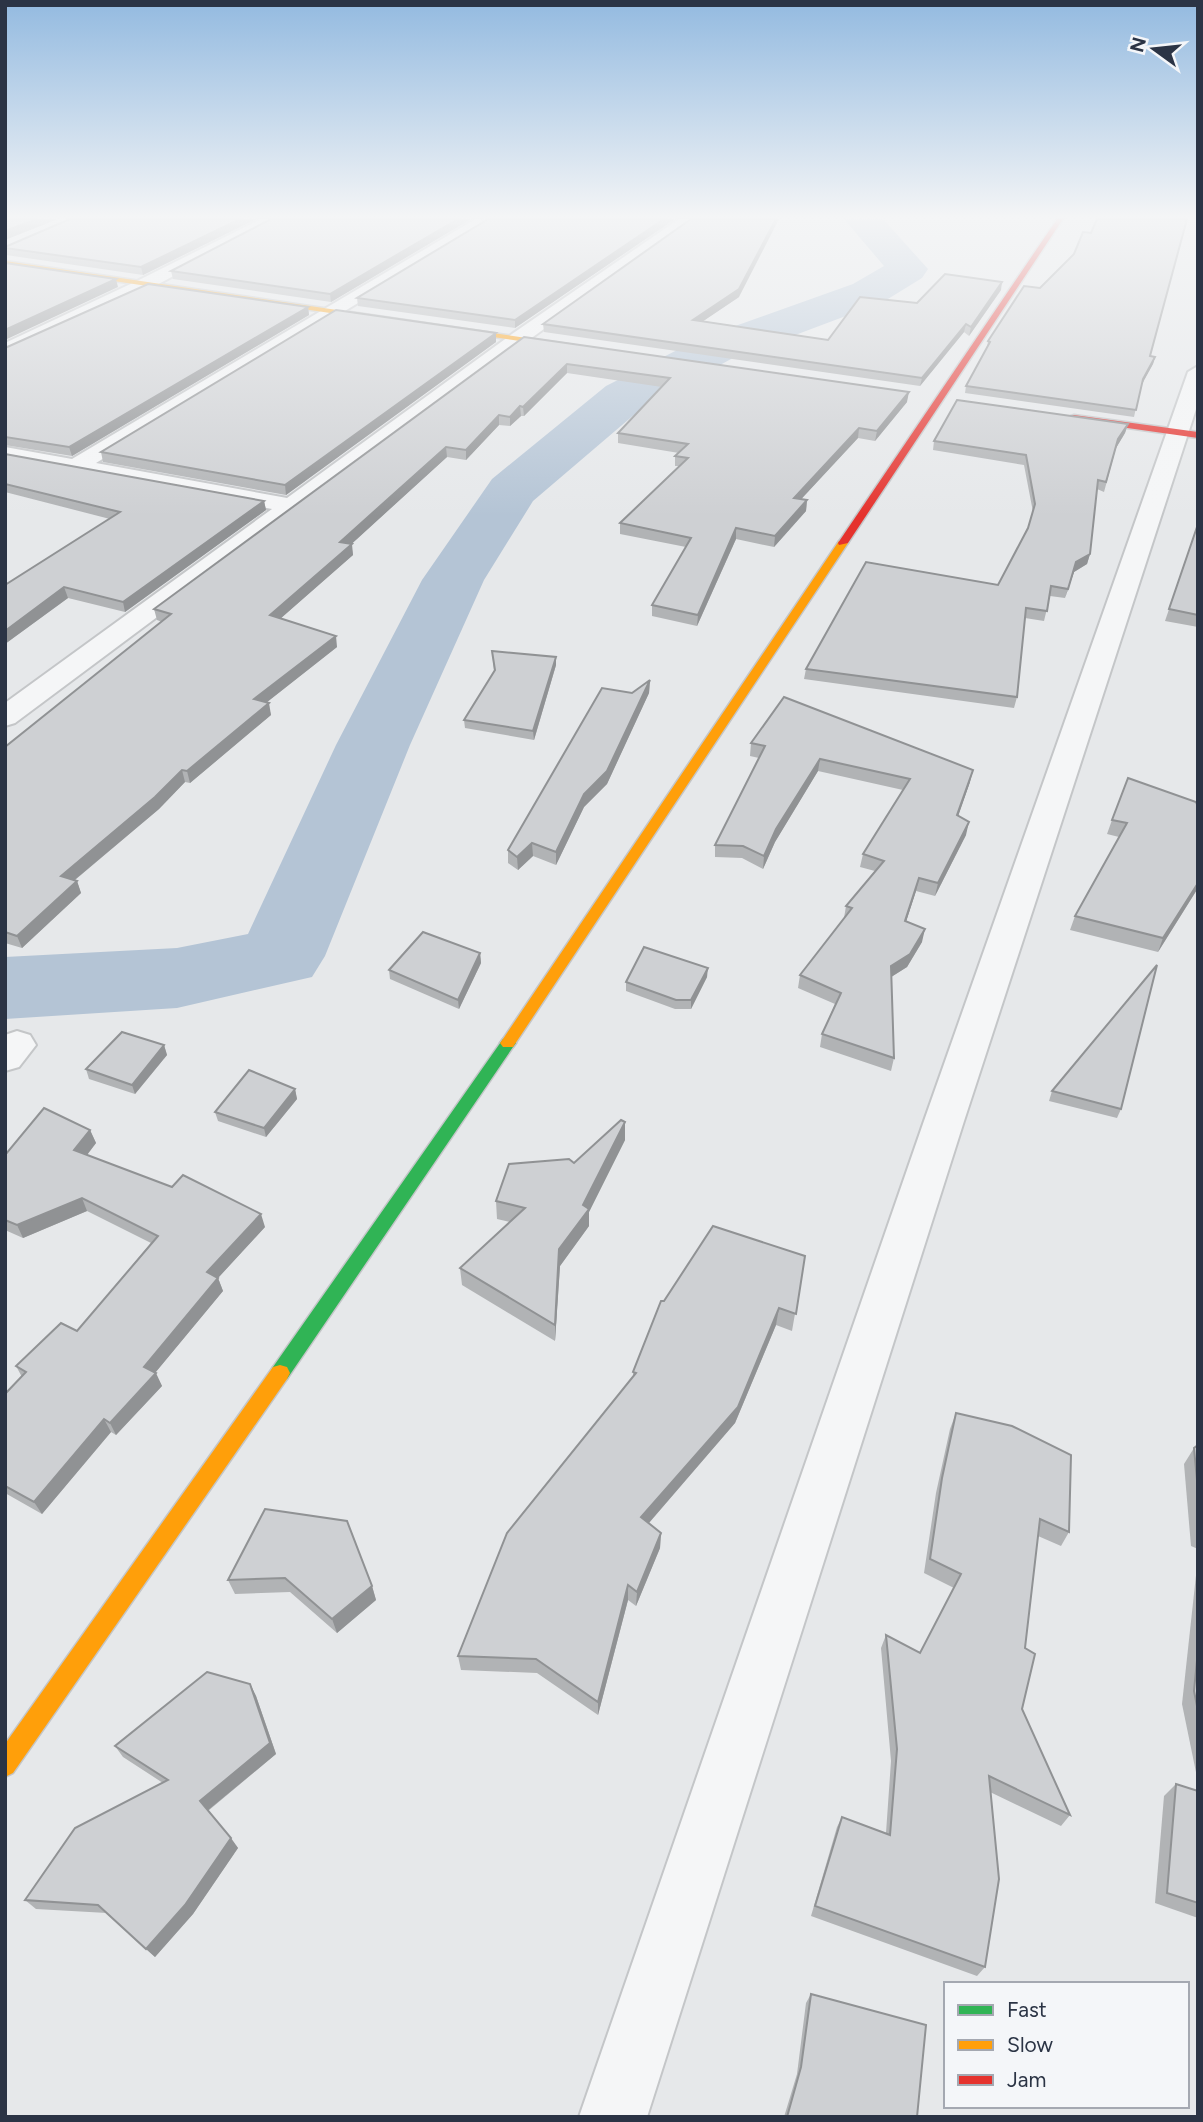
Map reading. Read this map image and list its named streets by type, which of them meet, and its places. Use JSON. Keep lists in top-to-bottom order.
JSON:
{
  "legend": ["Fast", "Slow", "Jam"],
  "north": "left"
}
